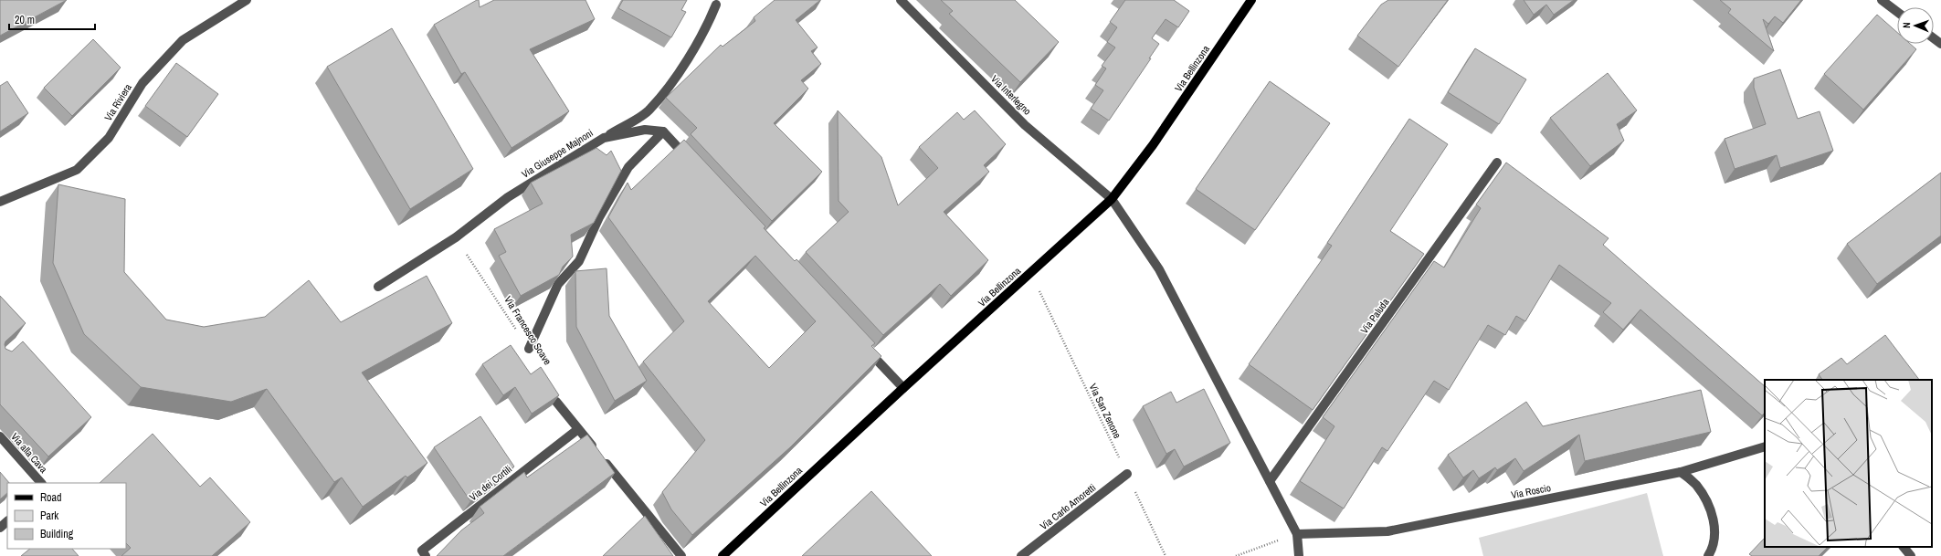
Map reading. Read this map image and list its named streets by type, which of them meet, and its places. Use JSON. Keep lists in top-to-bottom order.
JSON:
{
  "streets": {
    "main road": ["Via Bellinzona"],
    "street": [
      "Via Interlegno",
      "Via Riviera",
      "Via Giuseppe Majnoni",
      "Via Paluda",
      "Via alla Cava",
      "Via dei Cortili",
      "Via Roscio",
      "Via Carlo Amoretti"
    ],
    "path": ["Via Francesco Soave", "Via San Zenone"]
  },
  "crossings": [
    ["Via Bellinzona", "Via Interlegno"],
    ["Via Bellinzona", "Via San Zenone"],
    ["Via Giuseppe Majnoni", "Via Francesco Soave"],
    ["Via San Zenone", "Via Carlo Amoretti"]
  ],
  "legend": ["Road", "Park", "Building"],
  "scale_bar": "20 m",
  "north": "left"
}
